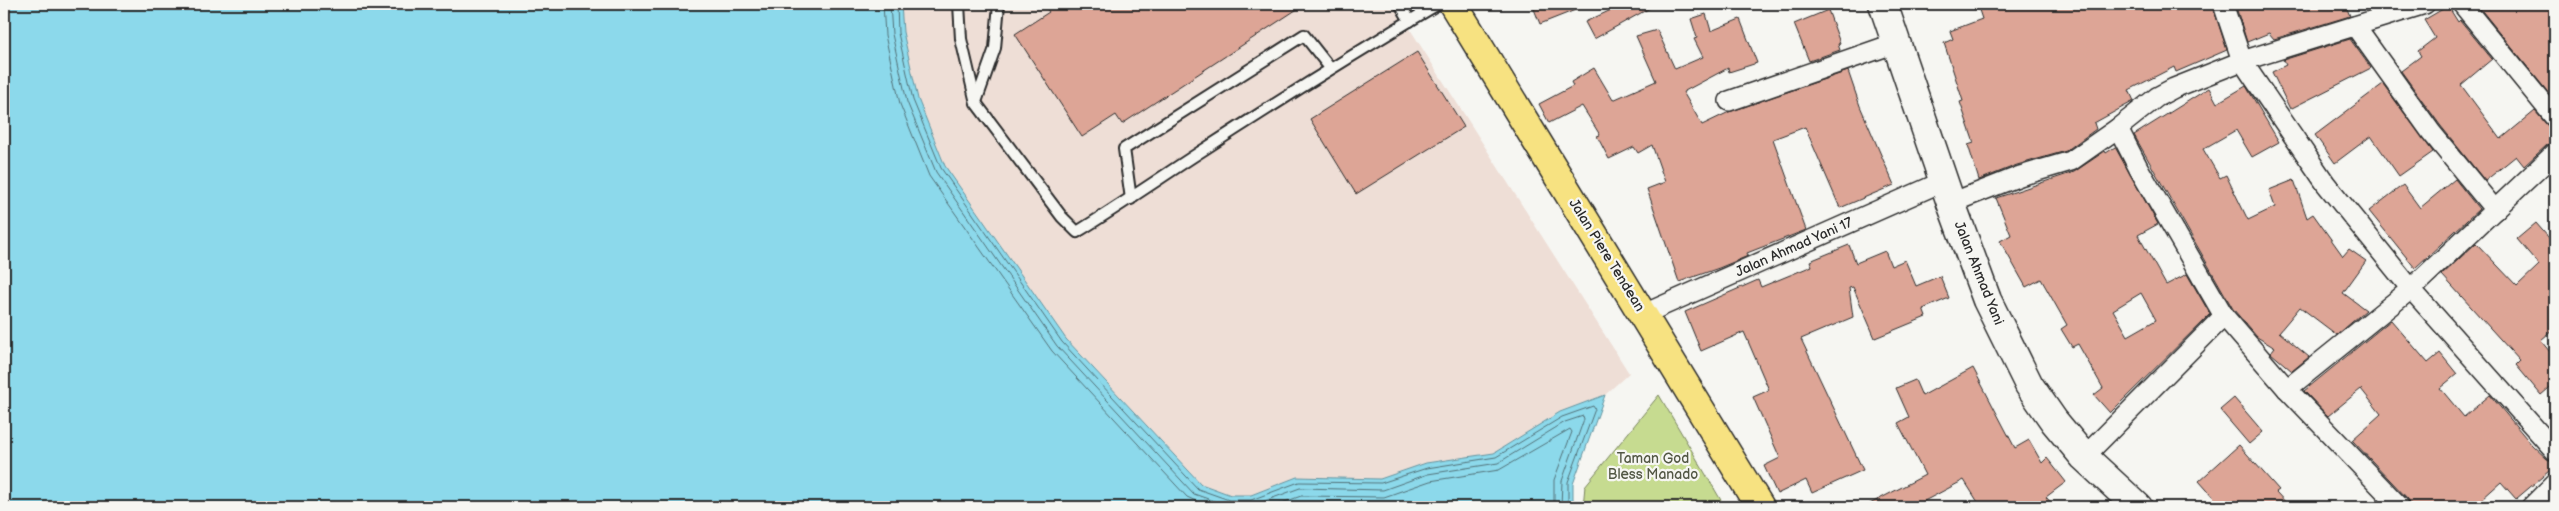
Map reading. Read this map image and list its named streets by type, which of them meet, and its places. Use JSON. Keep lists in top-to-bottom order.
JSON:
{
  "streets": {
    "highway": ["Jalan Piere Tendean"],
    "main road": ["Jalan Ahmad Yani"],
    "street": ["Jalan Ahmad Yani 17"]
  },
  "crossings": [
    ["Jalan Ahmad Yani 17", "Jalan Piere Tendean"],
    ["Jalan Ahmad Yani 17", "Jalan Ahmad Yani"]
  ],
  "parks": ["Taman God Bless Manado"]
}
